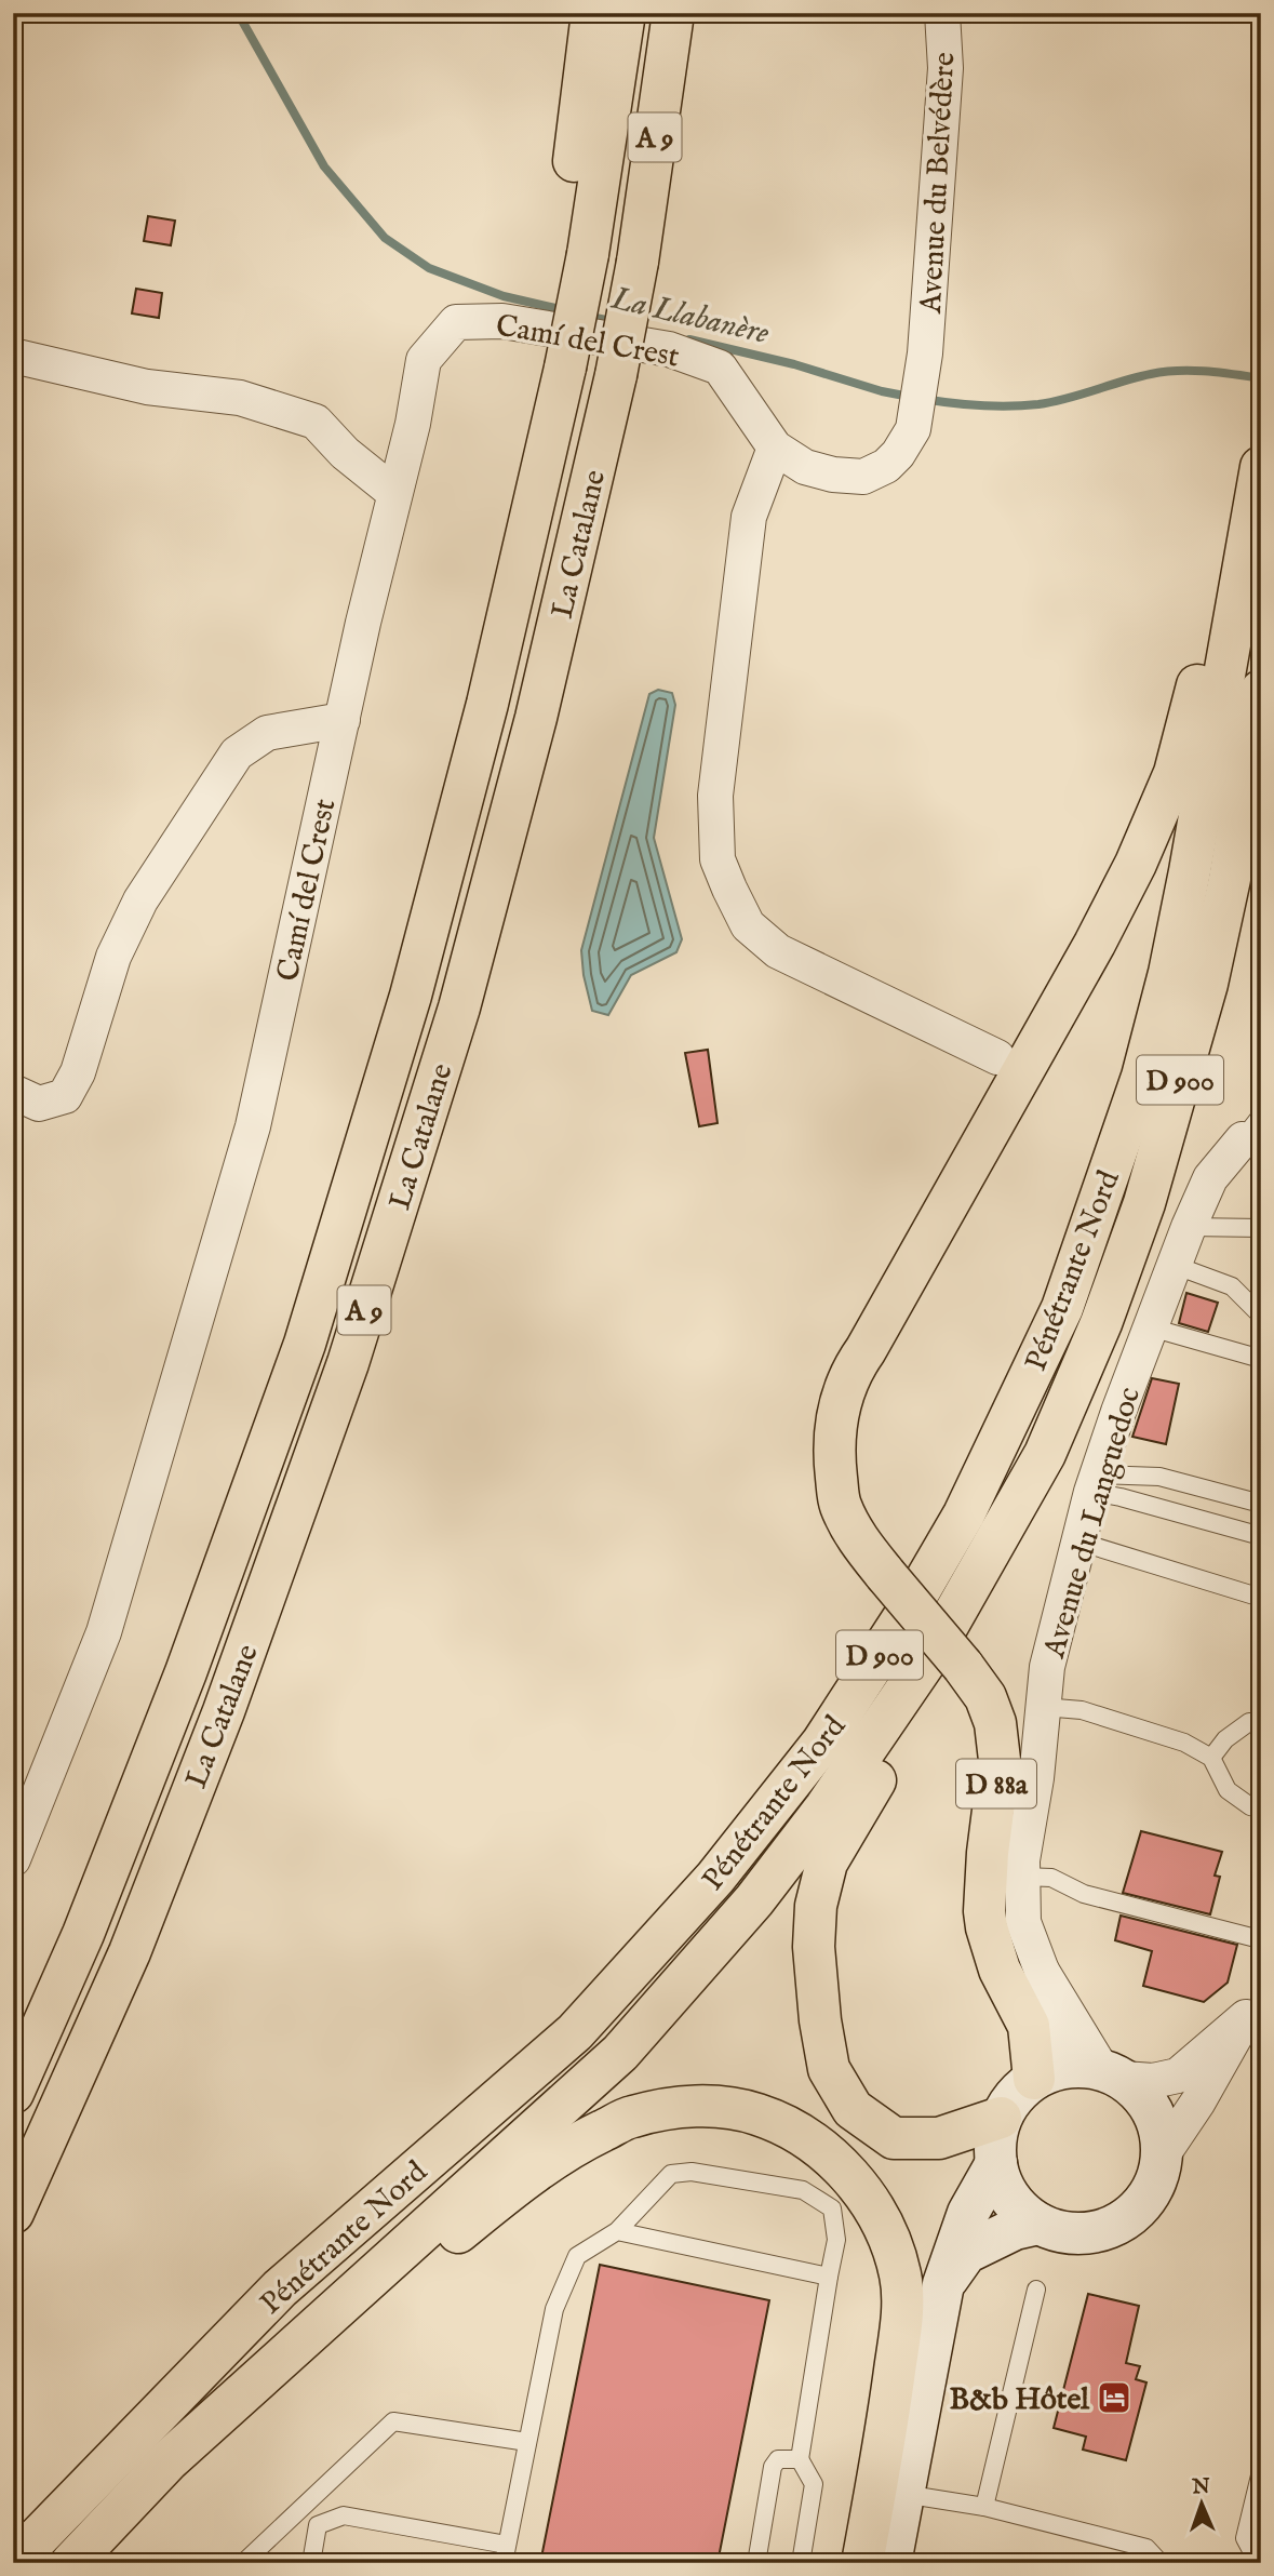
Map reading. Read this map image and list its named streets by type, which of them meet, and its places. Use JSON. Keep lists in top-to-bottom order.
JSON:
{
  "streets": {
    "highway": [
      "A 9",
      "La Catalane",
      "D 900",
      "Pénétrante Nord",
      "D 88a"
    ],
    "street": ["Avenue du Belvédère", "Camí del Crest", "Avenue du Languedoc"]
  },
  "crossings": [
    ["Avenue du Belvédère", "Camí del Crest"],
    ["Avenue du Languedoc", "D 88a"]
  ],
  "water": ["La Llabanère"],
  "places": {
    "hotel": ["B&b Hôtel"]
  },
  "north": "top"
}
